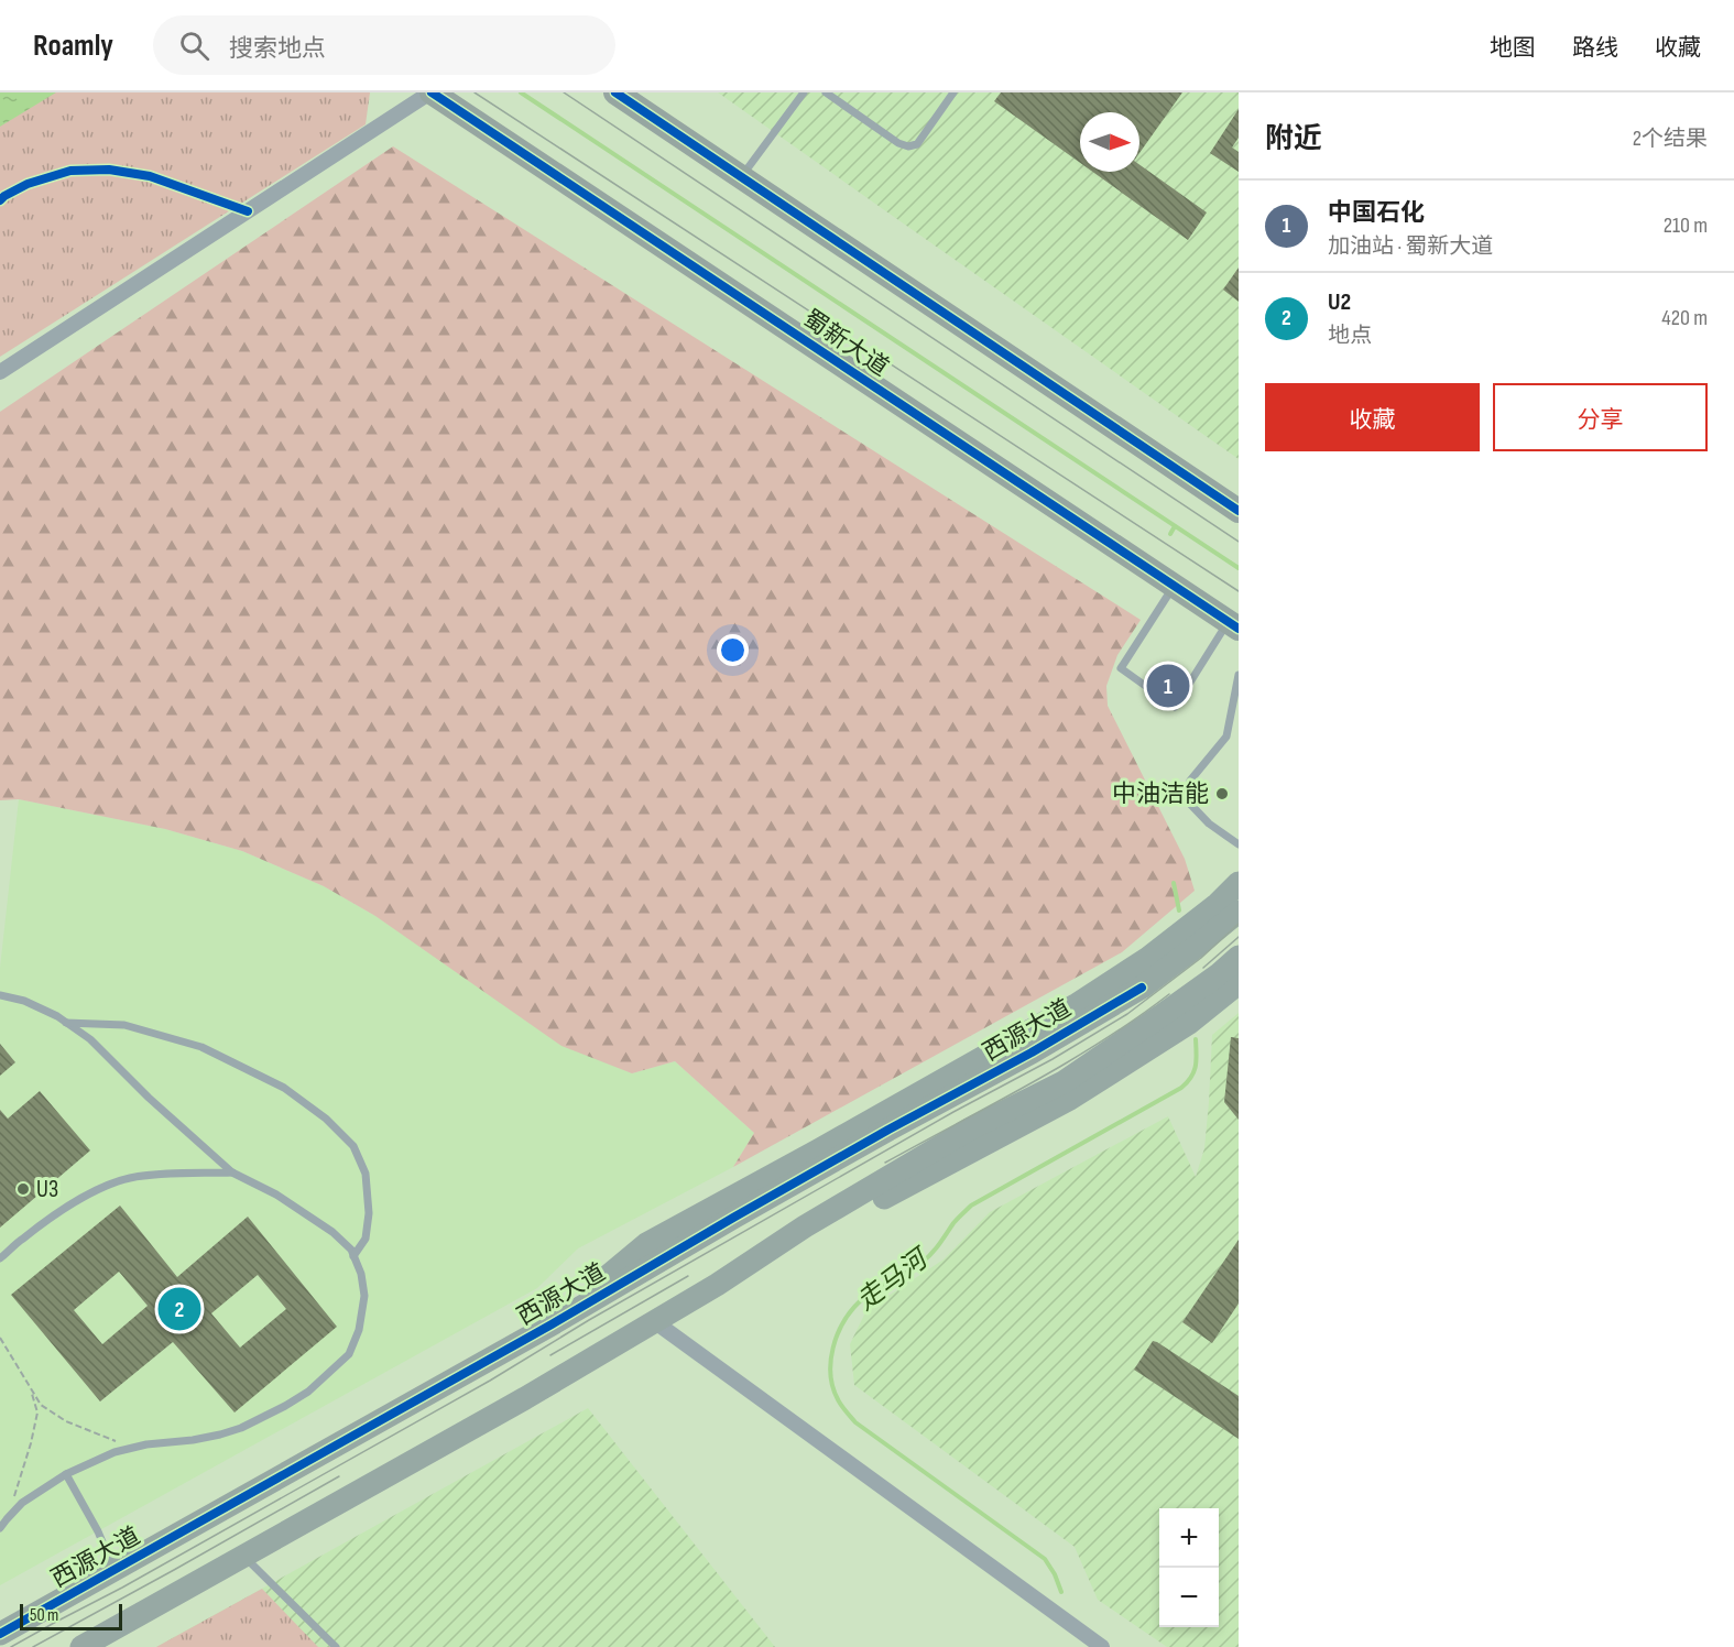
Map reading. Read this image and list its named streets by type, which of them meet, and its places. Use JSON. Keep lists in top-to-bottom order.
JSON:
{
  "streets": {
    "highway": ["蜀新大道"],
    "main road": ["西源大道"]
  },
  "water": ["走马河"],
  "places": ["中油洁能", "U3"],
  "scale_bar": "50 m",
  "north": "right",
  "page": {
    "header": "Roamly",
    "search": "搜索地点",
    "nav": ["地图", "路线", "收藏"],
    "heading": ["附近", "2个结果"],
    "list": [
      {
        "mark": "1",
        "name": "中国石化",
        "note": "加油站 · 蜀新大道",
        "value": "210 m"
      },
      {
        "mark": "2",
        "name": "U2",
        "note": "地点",
        "value": "420 m"
      }
    ],
    "buttons": ["收藏", "分享"],
    "pins": ["1", "2"],
    "map_buttons": ["+", "−"],
    "scale": "50 m"
  }
}
